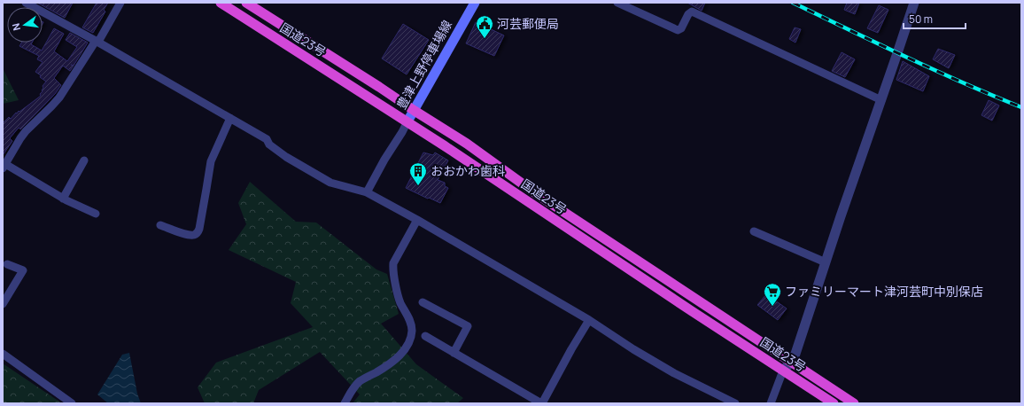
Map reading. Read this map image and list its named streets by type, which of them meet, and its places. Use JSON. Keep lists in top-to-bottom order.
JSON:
{
  "streets": {
    "highway": ["国道23号"],
    "main road": ["豊津上野停車場線"]
  },
  "crossings": [
    ["国道23号", "豊津上野停車場線"]
  ],
  "places": {
    "public building": ["河芸郵便局"],
    "building": ["おおかわ歯科"],
    "supermarket": ["ファミリーマート津河芸町中別保店"]
  },
  "scale_bar": "50 m",
  "north": "left"
}
